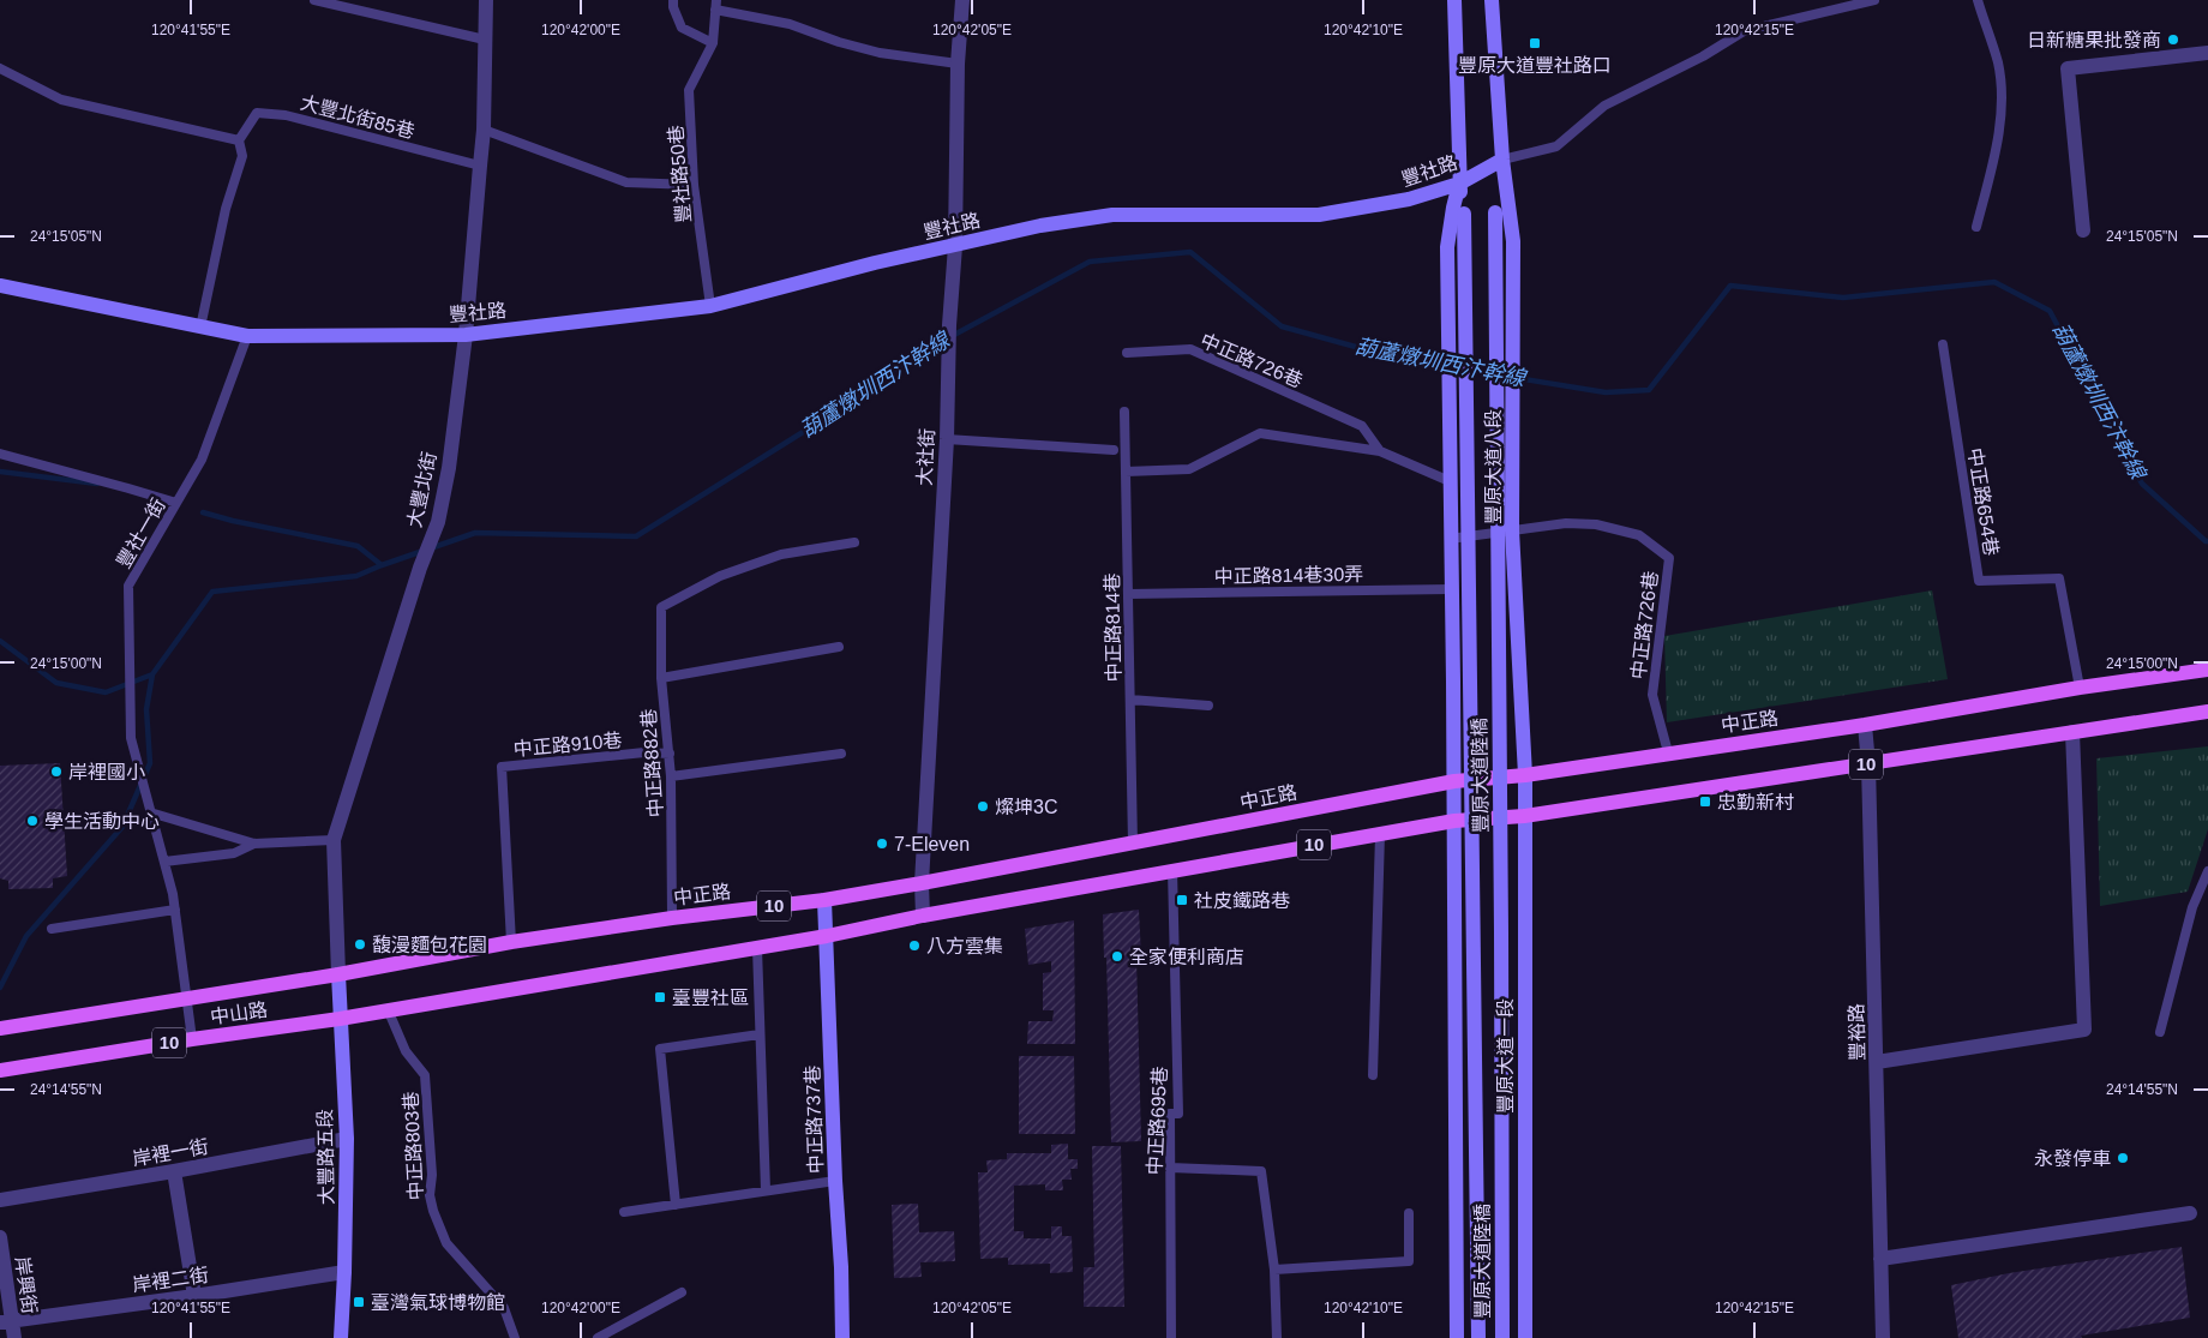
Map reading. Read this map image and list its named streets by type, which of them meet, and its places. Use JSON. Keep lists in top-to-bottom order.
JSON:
{
  "streets": {
    "main road": ["中正路", "10", "中山路"],
    "street": [
      "豐社路",
      "大社街",
      "豐原大道八段",
      "大豐北街",
      "豐原大道陸橋",
      "豐裕路",
      "豐原大道一段",
      "中正路737巷",
      "岸裡一街",
      "大豐路五段",
      "岸裡二街",
      "岸興街"
    ],
    "lane": [
      "大豐北街85巷",
      "豐社路50巷",
      "中正路726巷",
      "中正路654巷",
      "豐社一街",
      "中正路814巷30弄",
      "中正路814巷",
      "中正路910巷",
      "中正路882巷",
      "中正路695巷",
      "中正路803巷"
    ]
  },
  "crossings": [
    ["大豐北街85巷", "大豐北街"],
    ["豐社路", "豐社路50巷"],
    ["豐社路", "大社街"],
    ["豐社路", "豐原大道八段"],
    ["豐社路", "大豐北街"],
    ["豐社路", "豐社一街"],
    ["豐社路", "豐原大道陸橋"],
    ["中正路726巷", "豐原大道八段"],
    ["中正路726巷", "中正路"],
    ["大社街", "中正路"],
    ["大社街", "10"],
    ["豐原大道八段", "中正路"],
    ["豐原大道八段", "豐原大道陸橋"],
    ["豐原大道八段", "豐原大道一段"],
    ["大豐北街", "中正路"],
    ["大豐北街", "中山路"],
    ["大豐北街", "大豐路五段"],
    ["中正路654巷", "中正路"],
    ["豐社一街", "中山路"],
    ["中正路814巷30弄", "中正路814巷"],
    ["中正路814巷", "中正路"],
    ["中正路", "中正路910巷"],
    ["中正路", "中正路882巷"],
    ["中正路", "中山路"],
    ["中正路", "豐裕路"],
    ["中正路", "豐原大道一段"],
    ["中正路", "中正路737巷"],
    ["中正路", "大豐路五段"],
    ["中正路910巷", "中正路882巷"],
    ["10", "中山路"],
    ["10", "豐裕路"],
    ["10", "豐原大道一段"],
    ["10", "中正路737巷"],
    ["10", "中正路695巷"],
    ["10", "中正路803巷"],
    ["10", "大豐路五段"],
    ["中山路", "大豐路五段"],
    ["岸裡一街", "大豐路五段"],
    ["大豐路五段", "岸裡二街"],
    ["岸裡二街", "岸興街"]
  ],
  "water": ["葫蘆燉圳西汴幹線"],
  "places": {
    "other": [
      "日新糖果批發商",
      "岸裡國小",
      "燦坤3C",
      "學生活動中心",
      "7-Eleven",
      "馥漫麵包花園",
      "八方雲集",
      "全家便利商店",
      "永發停車"
    ],
    "transit": [
      "豐原大道豐社路口",
      "忠勤新村",
      "社皮鐵路巷",
      "臺豐社區",
      "臺灣氣球博物館"
    ]
  },
  "coordinates": [
    "120°41'55\"E",
    "120°42'00\"E",
    "120°42'05\"E",
    "120°42'10\"E",
    "120°42'15\"E",
    "24°15'05\"N",
    "24°15'00\"N",
    "24°14'55\"N"
  ]
}
